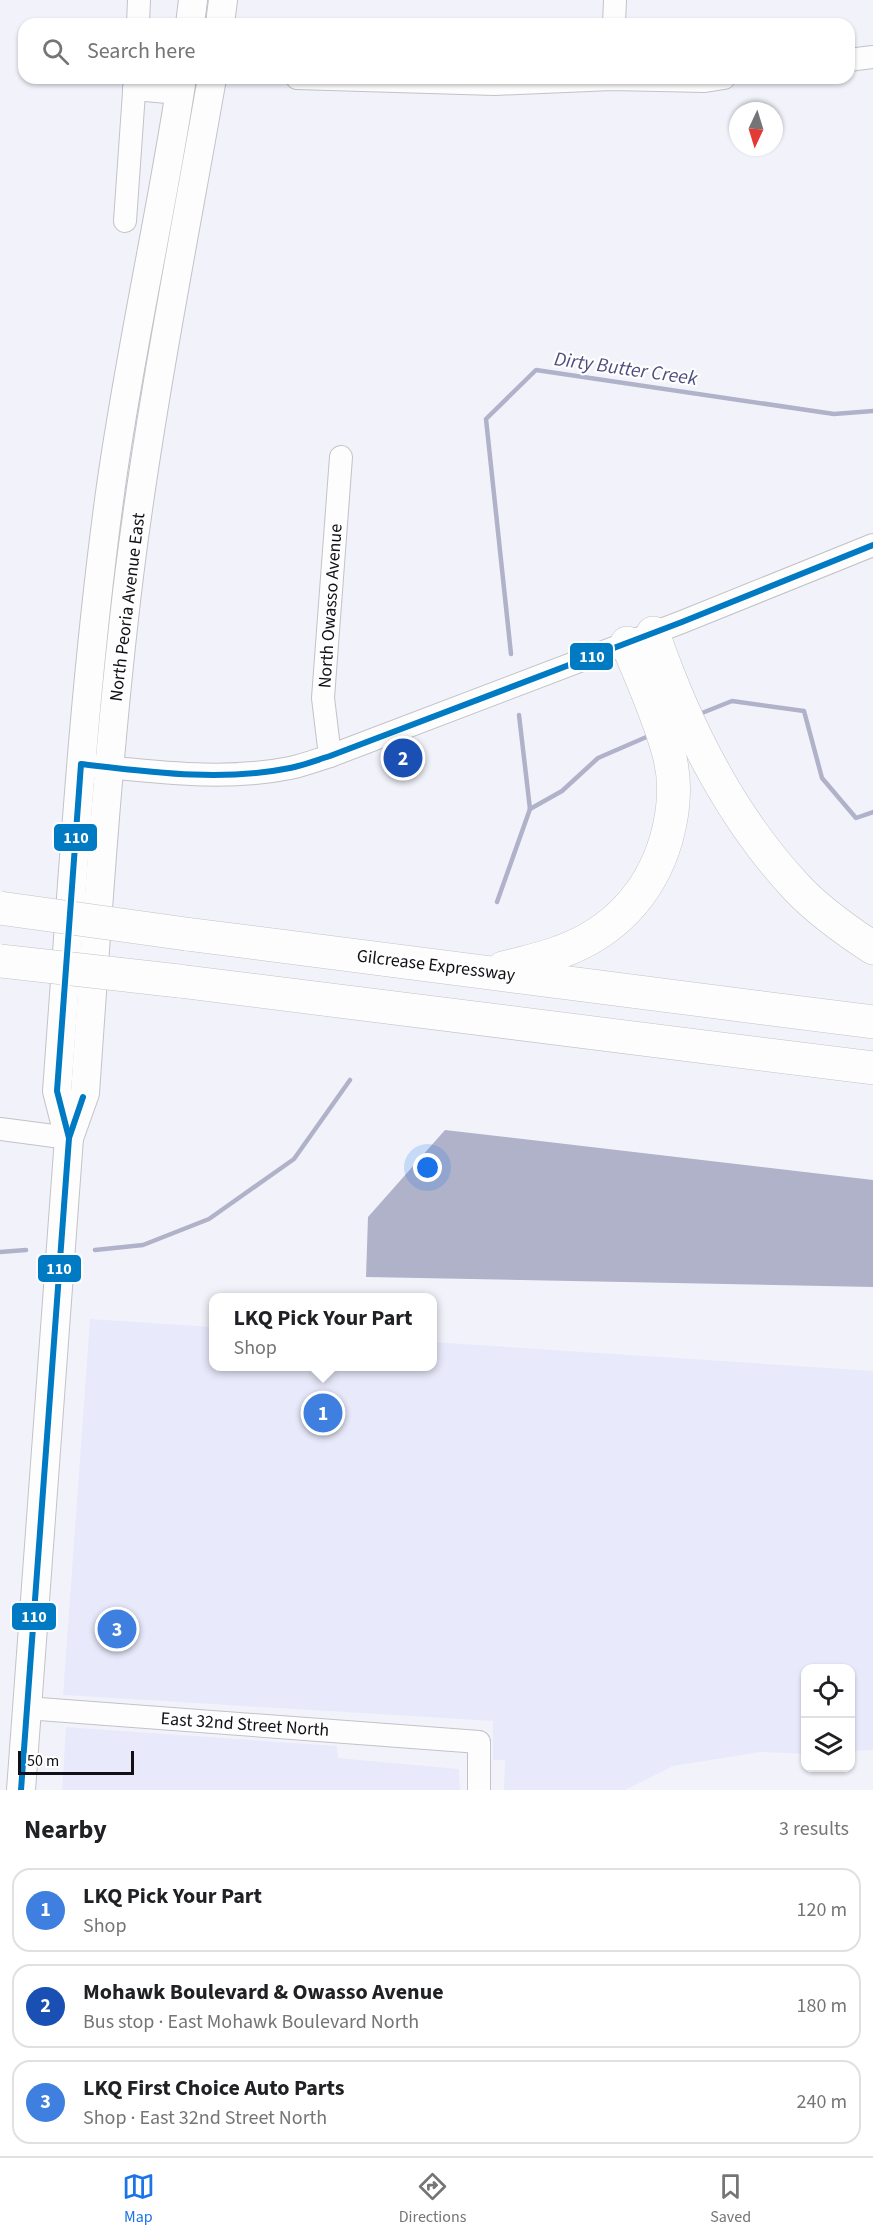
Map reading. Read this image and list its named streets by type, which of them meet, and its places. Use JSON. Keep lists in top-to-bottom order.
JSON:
{
  "streets": {
    "highway": ["Gilcrease Expressway"],
    "main road": ["North Peoria Avenue East"],
    "street": ["North Owasso Avenue", "East 32nd Street North"]
  },
  "crossings": [
    ["North Peoria Avenue East", "East 32nd Street North"]
  ],
  "water": ["Dirty Butter Creek"],
  "lines": ["transit line 110"],
  "scale_bar": "50 m",
  "north": "bottom",
  "page": {
    "search": "Search here",
    "pins": ["2", "1", "3"],
    "popup": ["LKQ Pick Your Part", "Shop"],
    "scale": "50 m",
    "heading": ["Nearby", "3 results"],
    "list": [
      {
        "mark": "1",
        "name": "LKQ Pick Your Part",
        "note": "Shop",
        "value": "120 m"
      },
      {
        "mark": "2",
        "name": "Mohawk Boulevard & Owasso Avenue",
        "note": "Bus stop · East Mohawk Boulevard North",
        "value": "180 m"
      },
      {
        "mark": "3",
        "name": "LKQ First Choice Auto Parts",
        "note": "Shop · East 32nd Street North",
        "value": "240 m"
      }
    ],
    "nav": ["Map", "Directions", "Saved"]
  }
}
